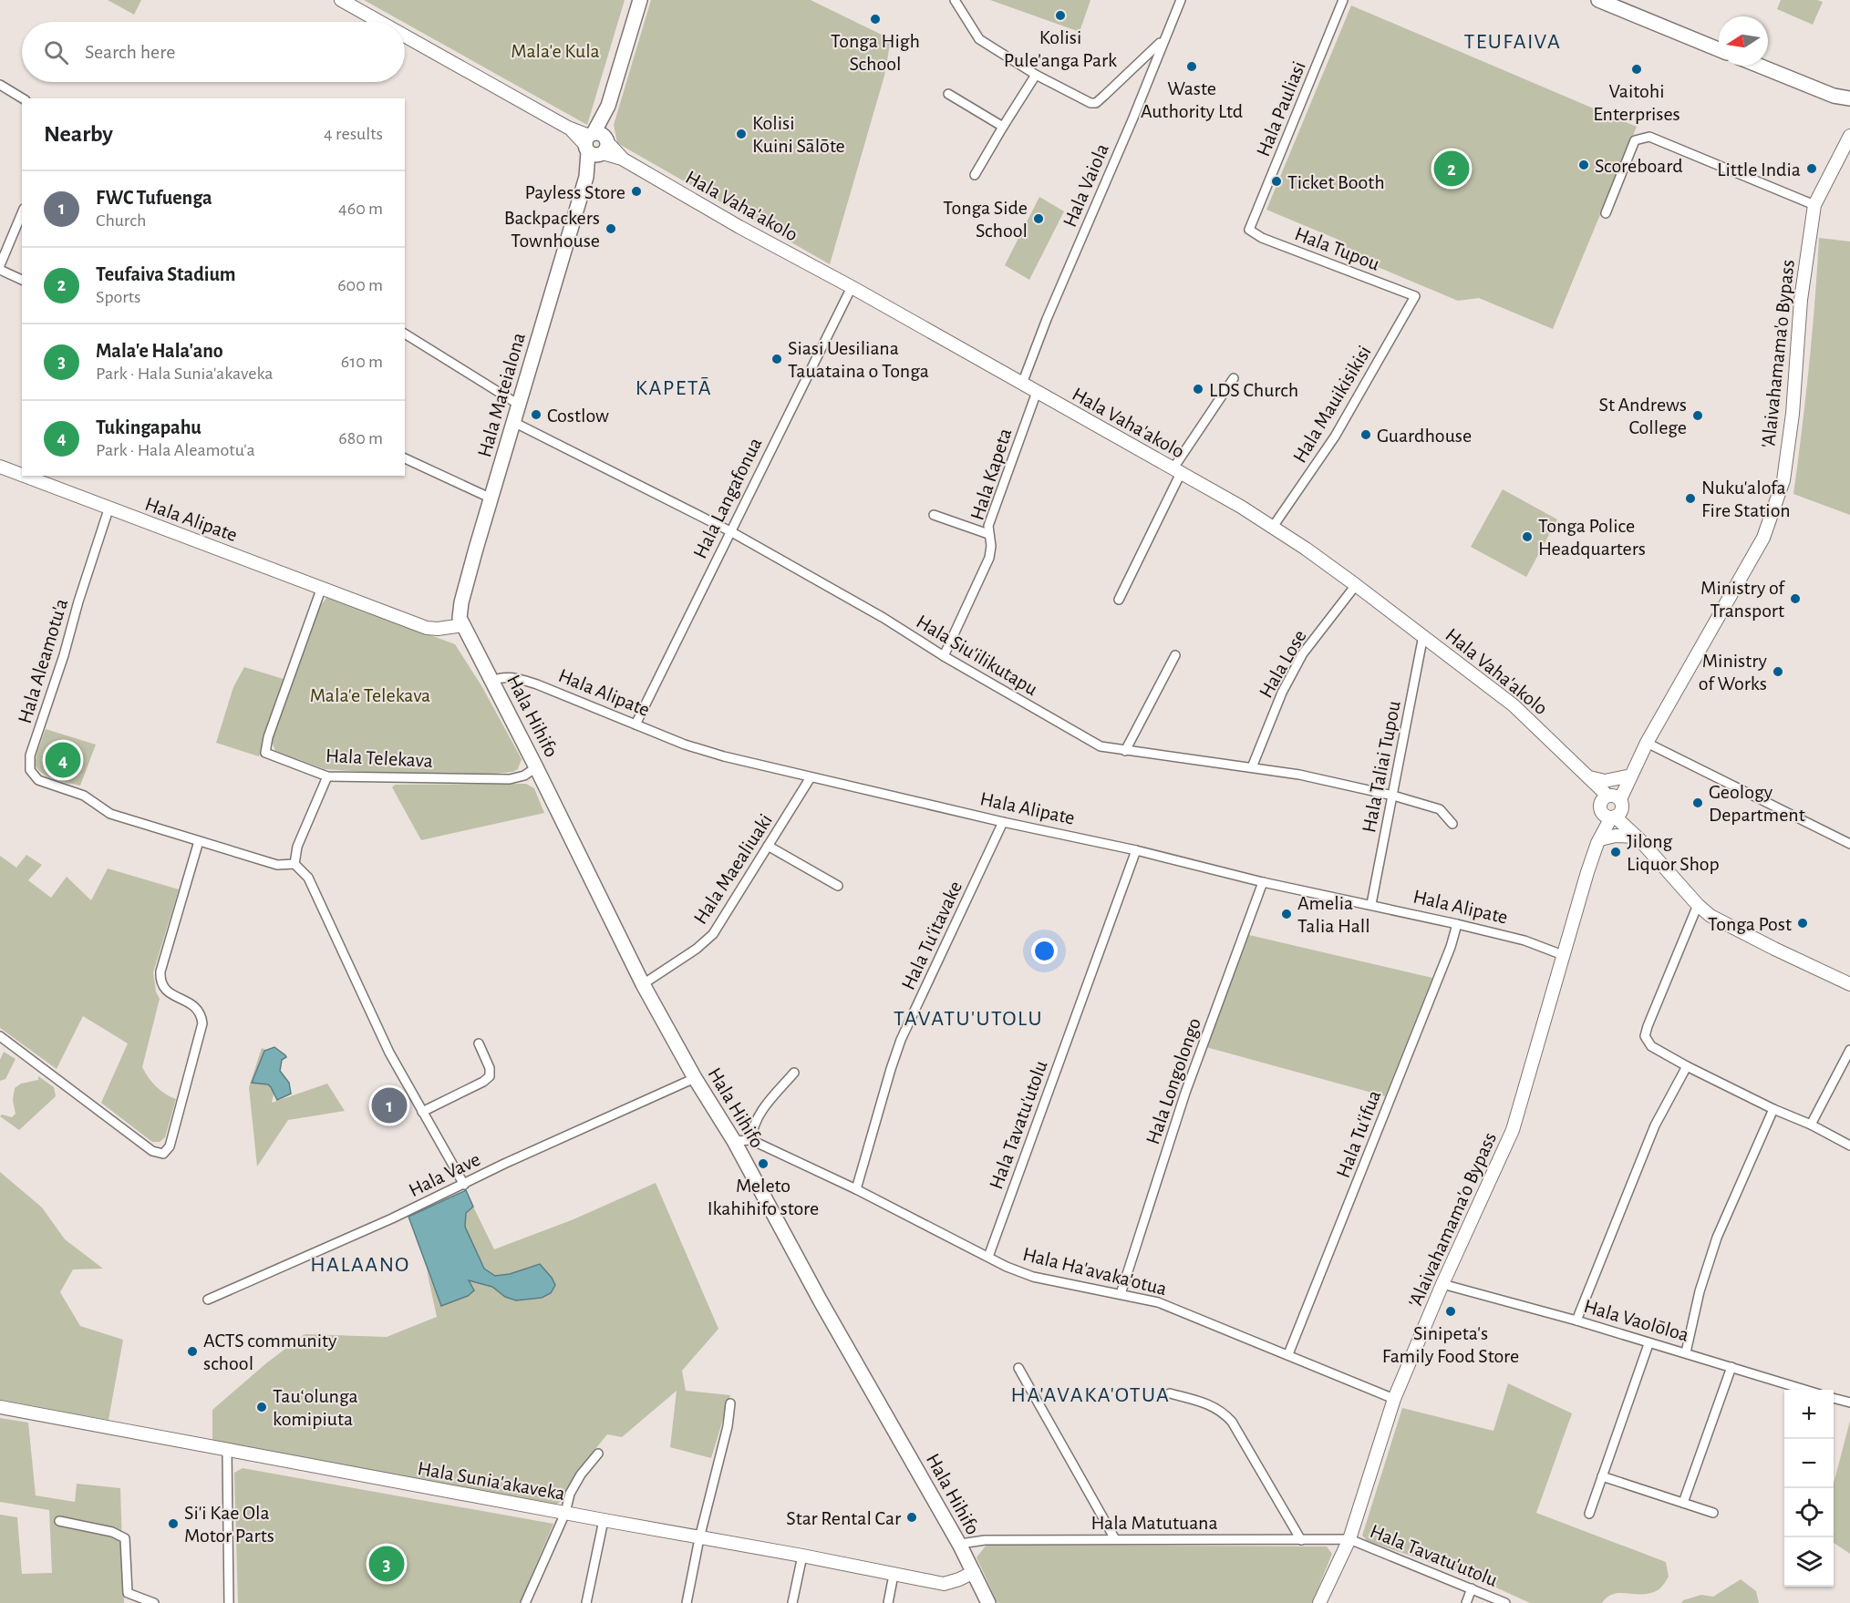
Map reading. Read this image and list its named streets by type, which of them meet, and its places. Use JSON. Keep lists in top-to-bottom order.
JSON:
{
  "streets": {
    "main road": [
      "Hala Vaha'akolo",
      "'Alaivahamama'o Bypass",
      "Hala Mateialona",
      "Hala Alipate",
      "Hala Hihifo",
      "Hala Sunia'akaveka"
    ],
    "street": [
      "Hala Pauliasi",
      "Hala Vaiola",
      "Hala Tupou",
      "Hala Mauikisikisi",
      "Hala Kapeta",
      "Hala Langafonua",
      "Hala Siu'ilikutapu",
      "Hala Aleamotu'a",
      "Hala Lose",
      "Hala Telekava",
      "Hala Taliai Tupou",
      "Hala Maealiuaki",
      "Hala Tu'itavake",
      "Hala Longolongo",
      "Hala Tavatu'utolu",
      "Hala Tu'ifua",
      "Hala Vave",
      "Hala Ha'avaka'otua",
      "Hala Vaolōloa",
      "Hala Matutuana"
    ]
  },
  "crossings": [
    ["Hala Pauliasi", "Hala Tupou"],
    ["Hala Vaiola", "Hala Vaha'akolo"],
    ["Hala Vaha'akolo", "'Alaivahamama'o Bypass"],
    ["Hala Vaha'akolo", "Hala Mateialona"],
    ["Hala Vaha'akolo", "Hala Mauikisikisi"],
    ["Hala Vaha'akolo", "Hala Kapeta"],
    ["Hala Vaha'akolo", "Hala Langafonua"],
    ["Hala Vaha'akolo", "Hala Lose"],
    ["Hala Vaha'akolo", "Hala Taliai Tupou"],
    ["Hala Tupou", "Hala Mauikisikisi"],
    ["'Alaivahamama'o Bypass", "Hala Alipate"],
    ["'Alaivahamama'o Bypass", "Hala Tavatu'utolu"],
    ["'Alaivahamama'o Bypass", "Hala Ha'avaka'otua"],
    ["'Alaivahamama'o Bypass", "Hala Vaolōloa"],
    ["'Alaivahamama'o Bypass", "Hala Matutuana"],
    ["Hala Mateialona", "Hala Alipate"],
    ["Hala Mateialona", "Hala Siu'ilikutapu"],
    ["Hala Mateialona", "Hala Hihifo"],
    ["Hala Kapeta", "Hala Siu'ilikutapu"],
    ["Hala Langafonua", "Hala Alipate"],
    ["Hala Langafonua", "Hala Siu'ilikutapu"],
    ["Hala Alipate", "Hala Aleamotu'a"],
    ["Hala Alipate", "Hala Hihifo"],
    ["Hala Alipate", "Hala Telekava"],
    ["Hala Alipate", "Hala Taliai Tupou"],
    ["Hala Alipate", "Hala Maealiuaki"],
    ["Hala Alipate", "Hala Tu'itavake"],
    ["Hala Alipate", "Hala Longolongo"],
    ["Hala Alipate", "Hala Tavatu'utolu"],
    ["Hala Alipate", "Hala Tu'ifua"],
    ["Hala Siu'ilikutapu", "Hala Lose"],
    ["Hala Siu'ilikutapu", "Hala Taliai Tupou"],
    ["Hala Hihifo", "Hala Telekava"],
    ["Hala Hihifo", "Hala Maealiuaki"],
    ["Hala Hihifo", "Hala Vave"],
    ["Hala Hihifo", "Hala Ha'avaka'otua"],
    ["Hala Hihifo", "Hala Sunia'akaveka"],
    ["Hala Hihifo", "Hala Matutuana"],
    ["Hala Tu'itavake", "Hala Ha'avaka'otua"],
    ["Hala Longolongo", "Hala Ha'avaka'otua"],
    ["Hala Tavatu'utolu", "Hala Ha'avaka'otua"],
    ["Hala Tavatu'utolu", "Hala Matutuana"],
    ["Hala Tu'ifua", "Hala Ha'avaka'otua"]
  ],
  "districts": [
    "TEUFAIVA",
    "KAPETĀ",
    "TAVATU'UTOLU",
    "HALAANO",
    "HA'AVAKA'OTUA"
  ],
  "parks": ["Mala'e Kula", "Mala'e Telekava"],
  "places": [
    "Kolisi Pule'anga Park",
    "Tonga High School",
    "Waste Authority Ltd",
    "Vaitohi Enterprises",
    "Kolisi Kuini Sālōte",
    "Scoreboard",
    "Little India",
    "Ticket Booth",
    "Payless Store",
    "Tonga Side School",
    "Backpackers Townhouse",
    "Siasi Uesiliana Tauataina o Tonga",
    "LDS Church",
    "Costlow",
    "St Andrews College",
    "Guardhouse",
    "Nuku'alofa Fire Station",
    "Tonga Police Headquarters",
    "Ministry of Transport",
    "Ministry of Works",
    "Geology Department",
    "Jilong Liquor Shop",
    "Amelia Talia Hall",
    "Tonga Post",
    "Meleto Ikahihifo store",
    "Sinipeta's Family Food Store",
    "ACTS community school",
    "Tauʻolunga komipiuta",
    "Star Rental Car",
    "Si'i Kae Ola Motor Parts"
  ],
  "north": "left",
  "page": {
    "search": "Search here",
    "heading": ["Nearby", "4 results"],
    "pins": [
      "2",
      "4",
      "1",
      "3"
    ],
    "list": [
      {
        "mark": "1",
        "name": "FWC Tufuenga",
        "note": "Church",
        "value": "460 m"
      },
      {
        "mark": "2",
        "name": "Teufaiva Stadium",
        "note": "Sports",
        "value": "600 m"
      },
      {
        "mark": "3",
        "name": "Mala'e Hala'ano",
        "note": "Park · Hala Sunia'akaveka",
        "value": "610 m"
      },
      {
        "mark": "4",
        "name": "Tukingapahu",
        "note": "Park · Hala Aleamotu'a",
        "value": "680 m"
      }
    ],
    "map_buttons": ["+", "−"]
  }
}
